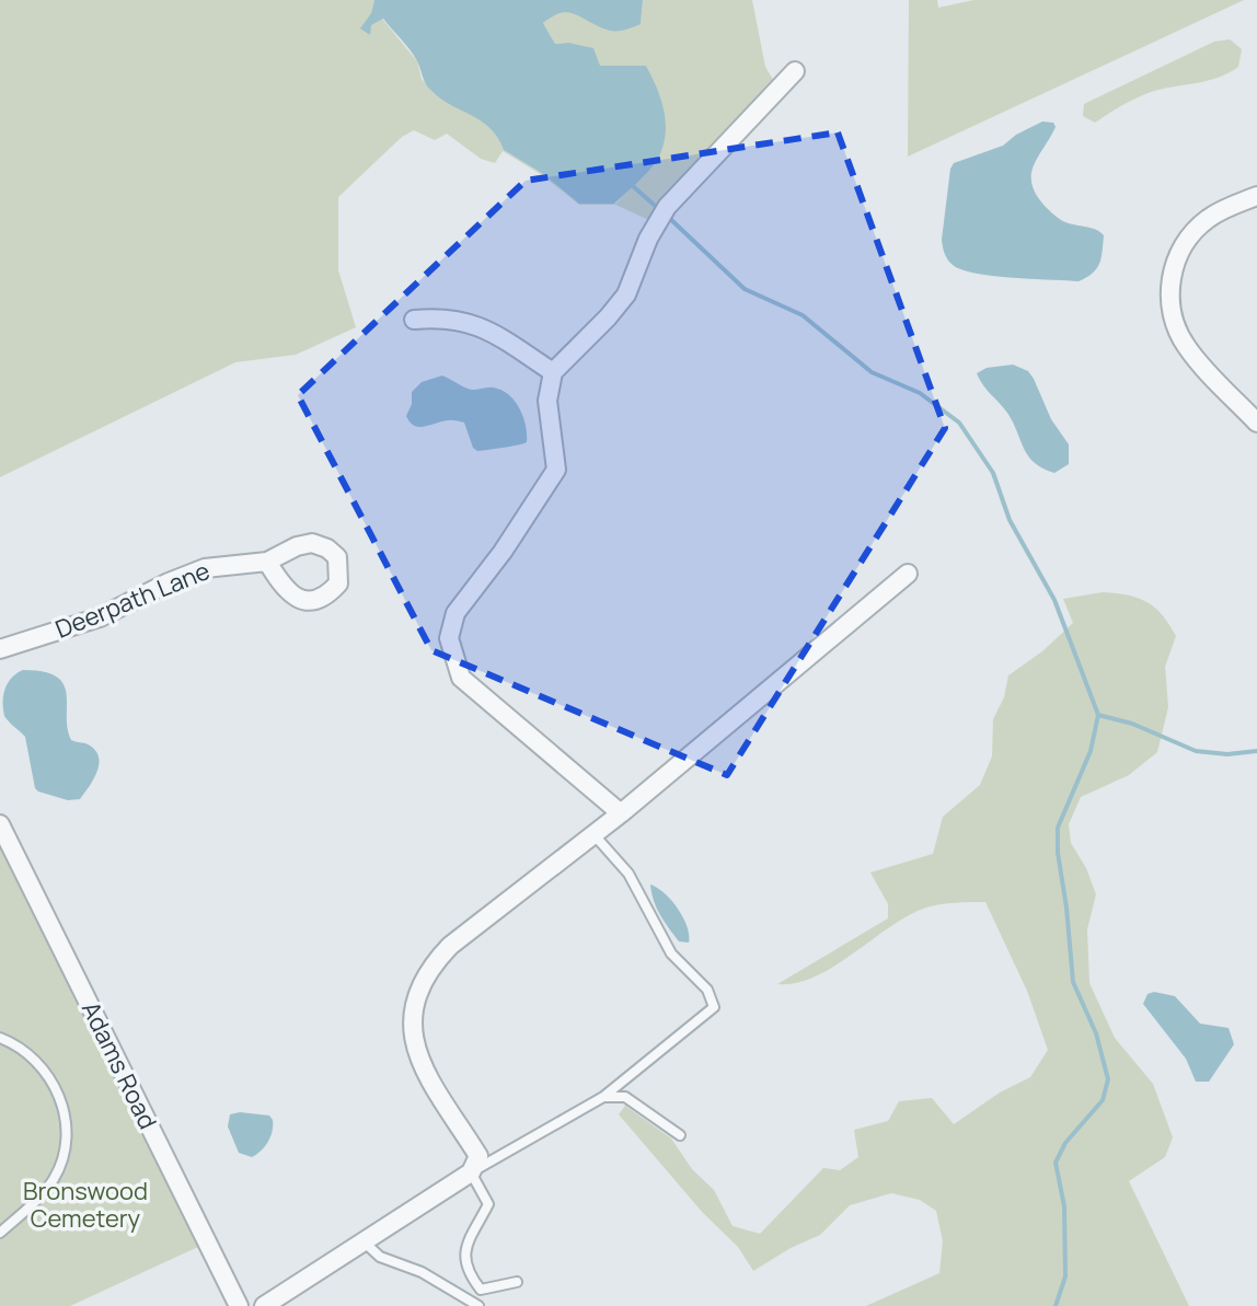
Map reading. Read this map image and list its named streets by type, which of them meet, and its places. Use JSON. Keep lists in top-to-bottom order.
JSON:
{
  "streets": {
    "street": ["Deerpath Lane", "Adams Road"]
  },
  "parks": ["Bronswood Cemetery"]
}
